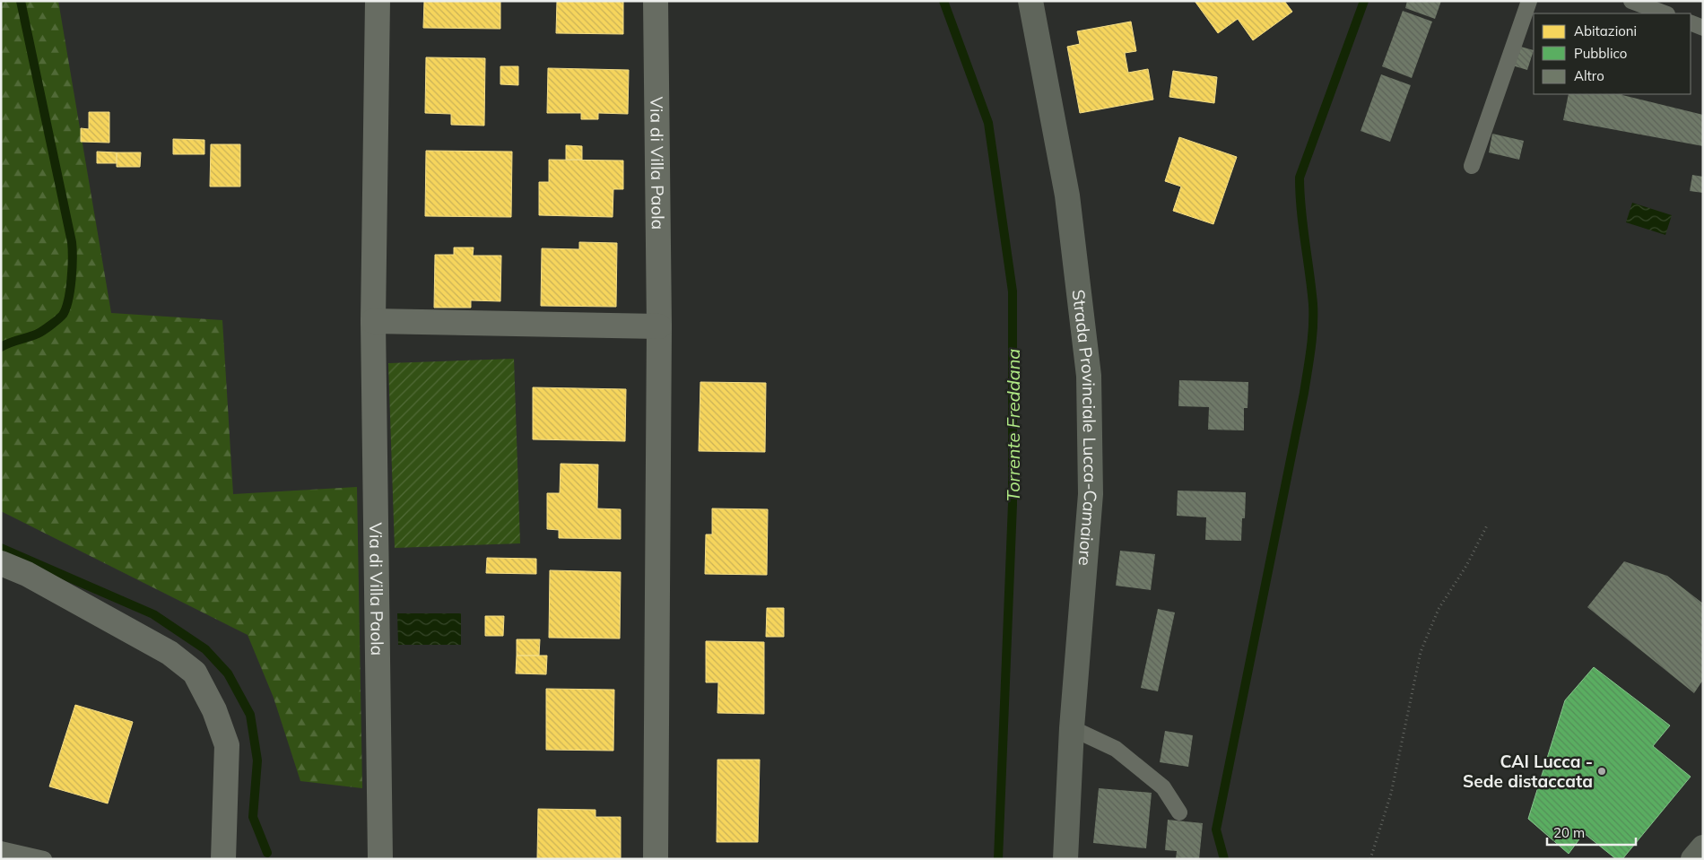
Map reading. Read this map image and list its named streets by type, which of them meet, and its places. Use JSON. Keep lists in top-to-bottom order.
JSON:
{
  "streets": {
    "main road": ["Strada Provinciale Lucca-Camaiore"],
    "street": ["Via di Villa Paola"]
  },
  "water": ["Torrente Freddana"],
  "places": ["CAI Lucca - Sede distaccata"],
  "legend": ["Abitazioni", "Pubblico", "Altro"],
  "scale_bar": "20 m"
}
